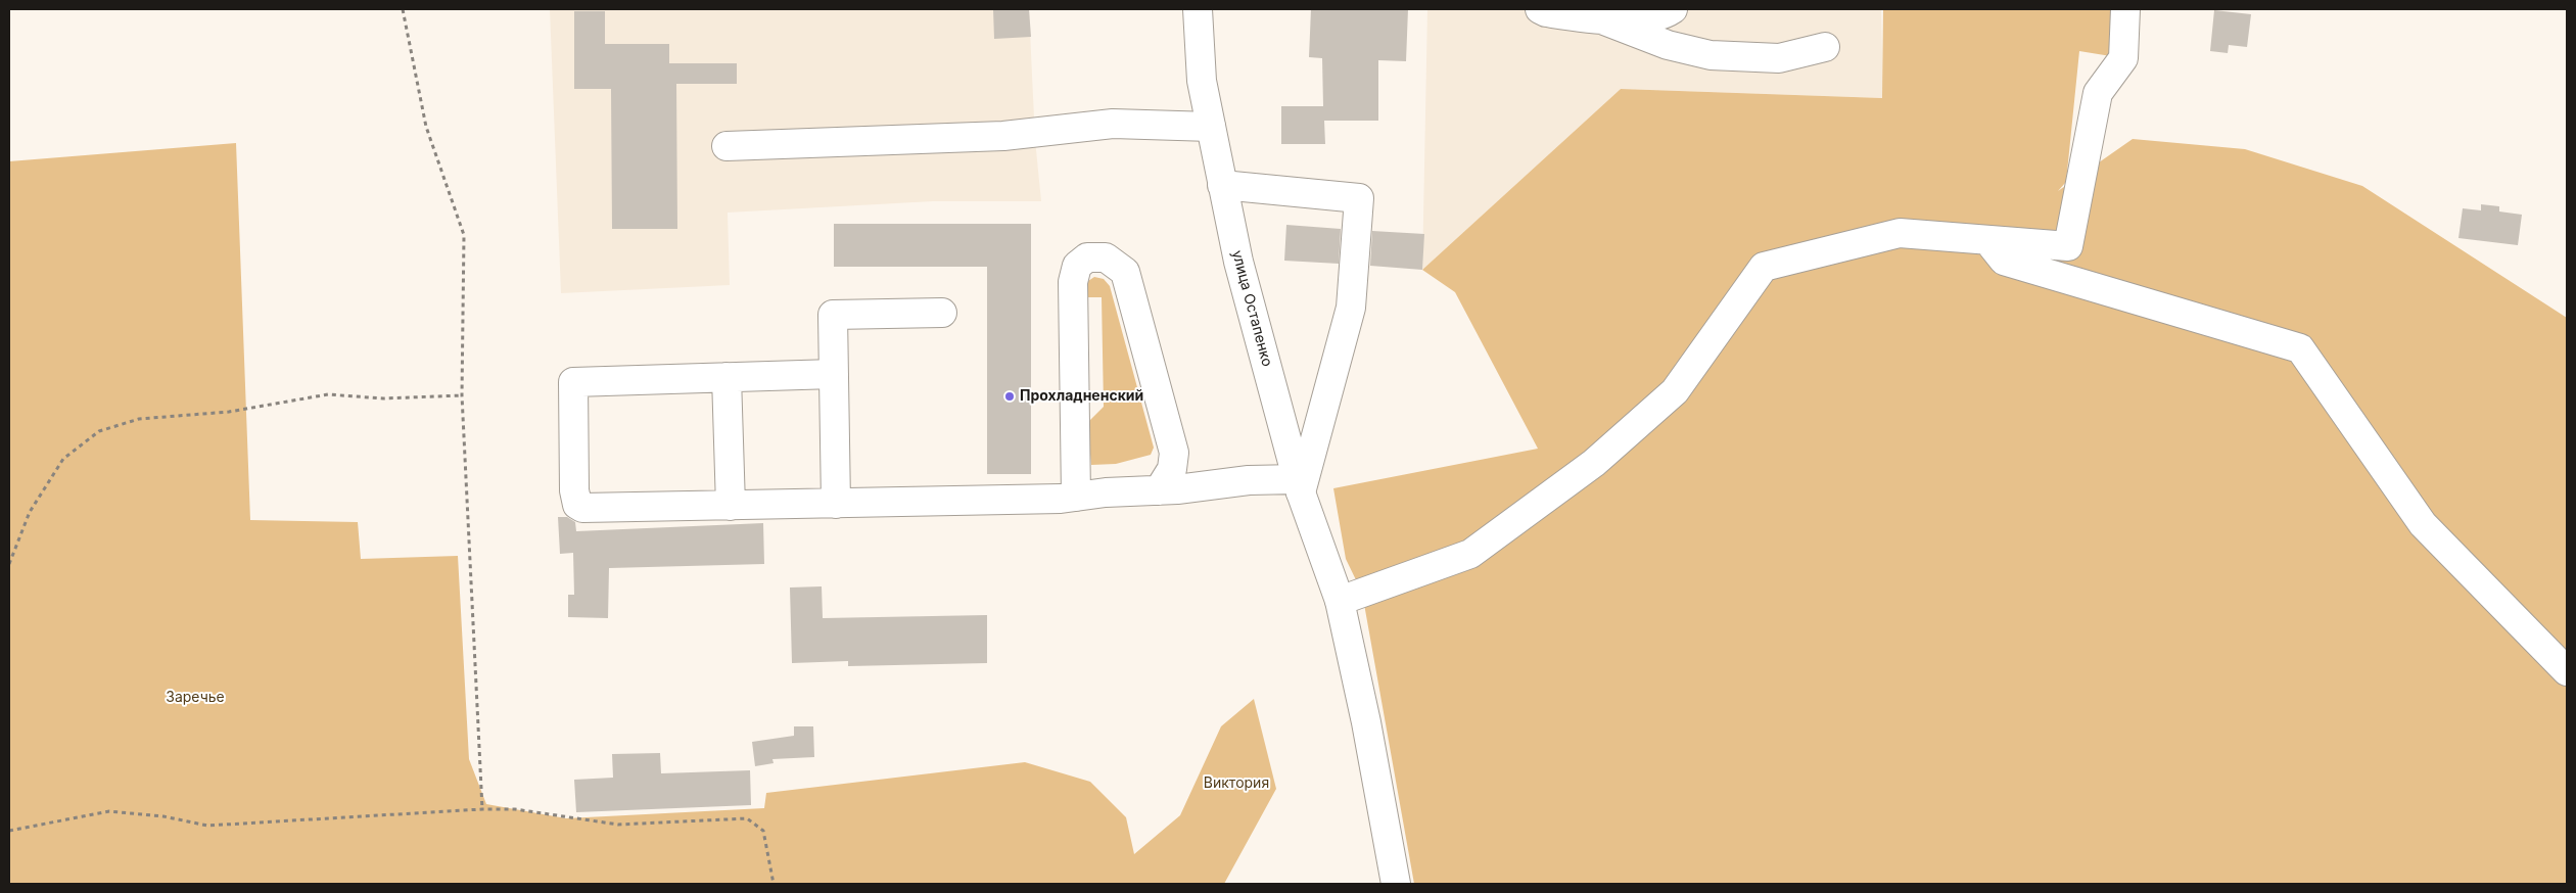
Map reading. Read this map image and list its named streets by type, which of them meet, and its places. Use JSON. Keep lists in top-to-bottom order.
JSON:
{
  "streets": {
    "main road": ["улица Остапенко"]
  },
  "parks": ["Заречье", "Виктория"],
  "places": ["Прохладненский"]
}
